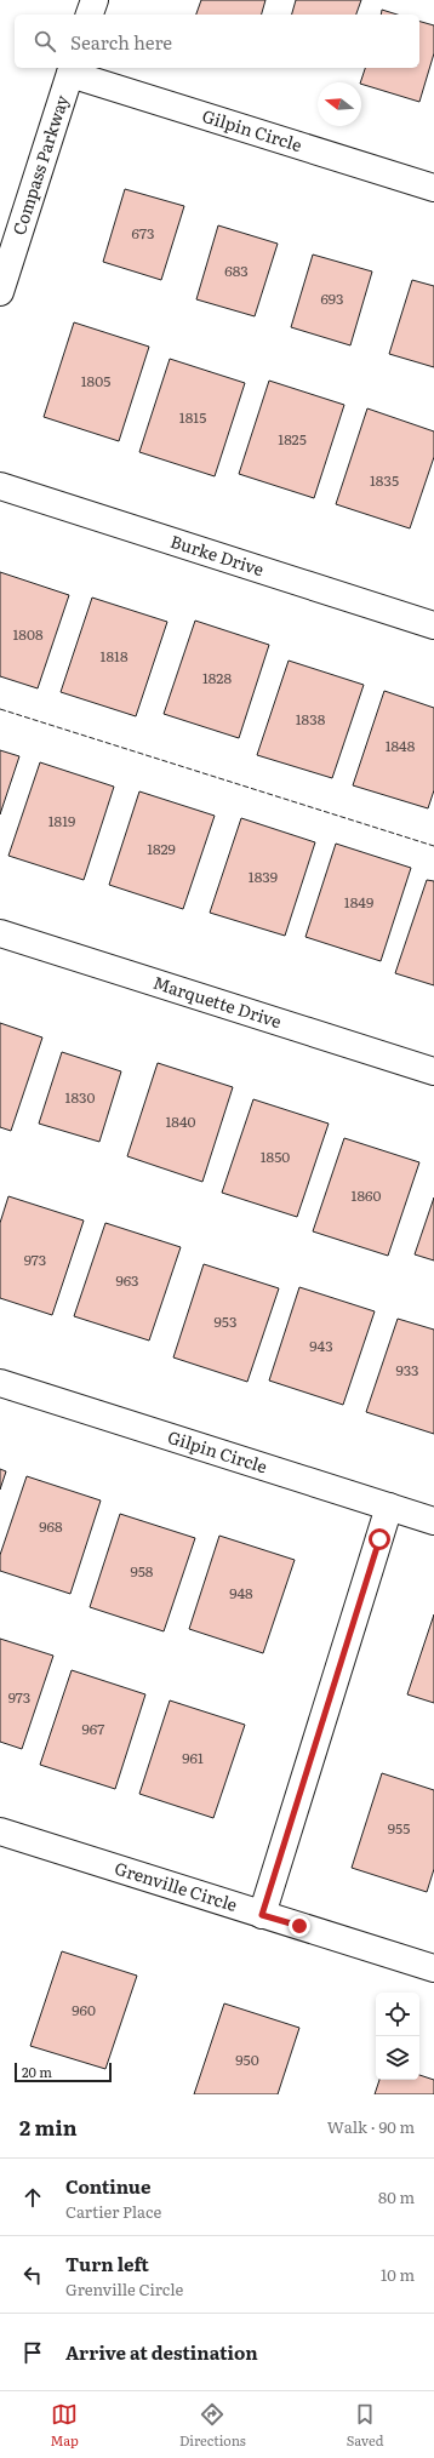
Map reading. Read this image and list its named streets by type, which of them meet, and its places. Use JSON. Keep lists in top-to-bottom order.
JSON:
{
  "streets": {
    "street": [
      "Gilpin Circle",
      "Compass Parkway",
      "Burke Drive",
      "Marquette Drive",
      "Grenville Circle"
    ]
  },
  "crossings": [
    ["Gilpin Circle", "Compass Parkway"]
  ],
  "house_numbers": [
    "673",
    "683",
    "693",
    "1805",
    "1815",
    "1825",
    "1835",
    "1808",
    "1818",
    "1828",
    "1838",
    "1848",
    "1819",
    "1829",
    "1839",
    "1849",
    "1830",
    "1840",
    "1850",
    "1860",
    "973",
    "963",
    "953",
    "943",
    "933",
    "968",
    "958",
    "948",
    "973",
    "967",
    "961",
    "955",
    "960",
    "950"
  ],
  "scale_bar": "20 m",
  "north": "left",
  "page": {
    "search": "Search here",
    "scale": "20 m",
    "heading": ["2 min", "Walk · 90 m"],
    "list": [
      ["Continue", "Cartier Place", "80 m"],
      ["Turn left", "Grenville Circle", "10 m"],
      "Arrive at destination"
    ],
    "nav": ["Map", "Directions", "Saved"]
  }
}
